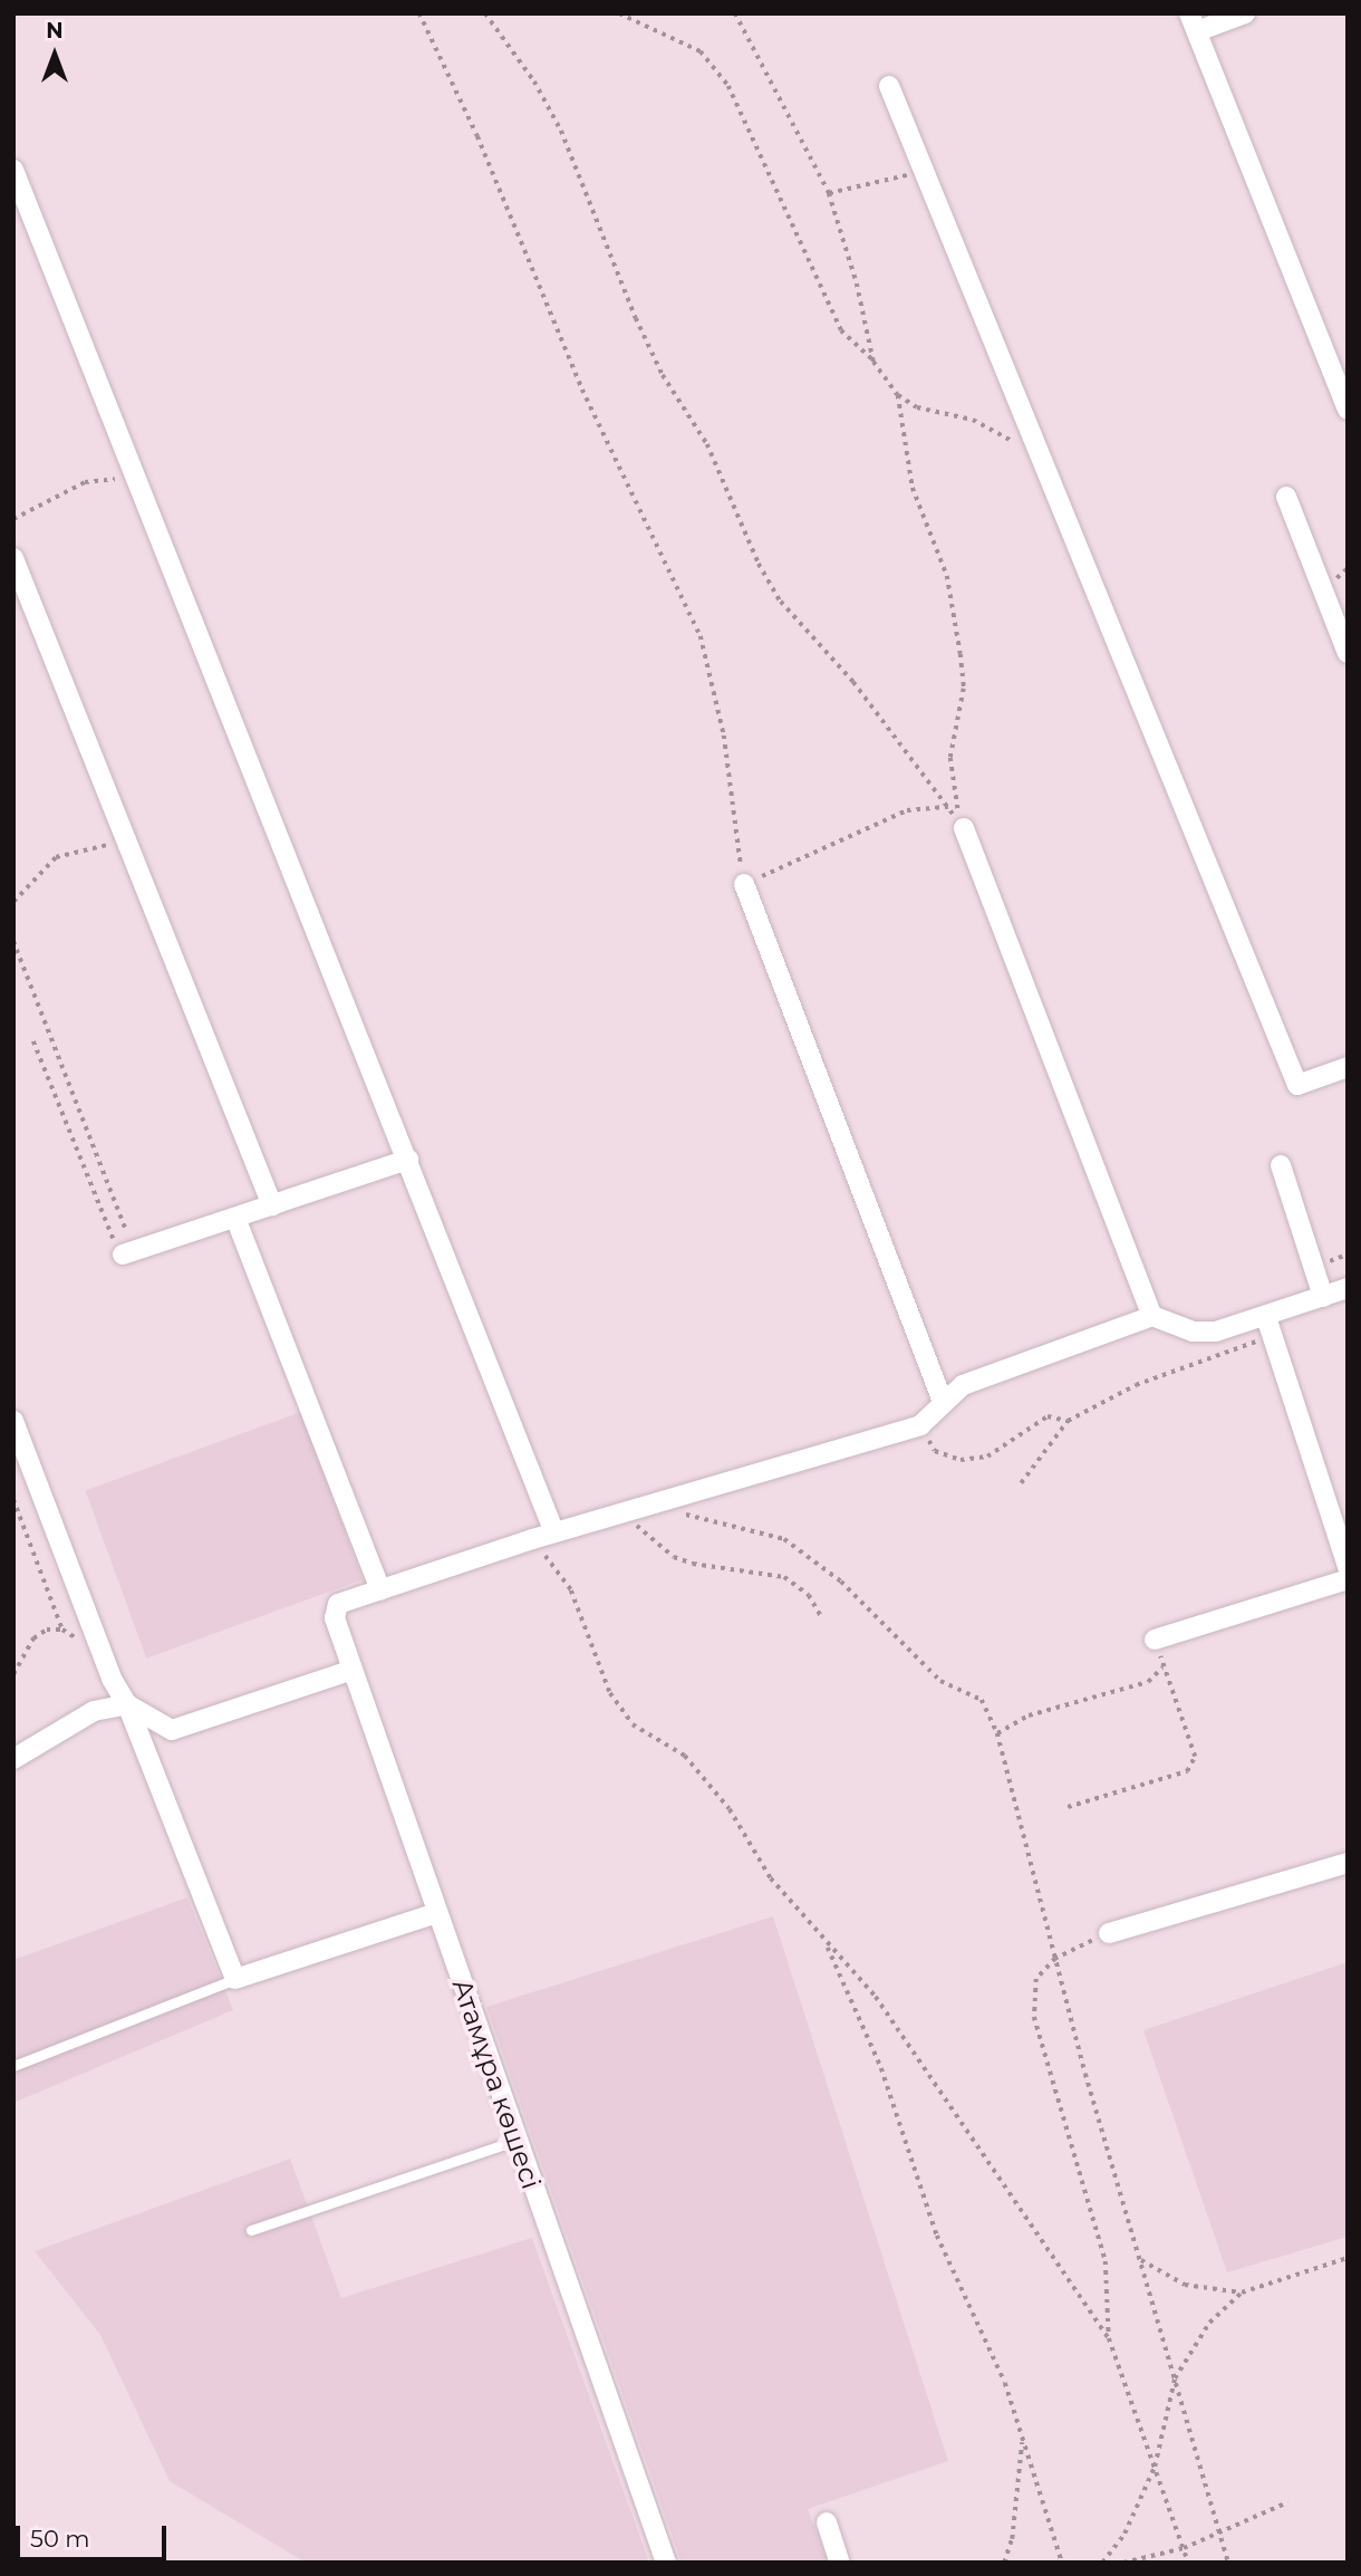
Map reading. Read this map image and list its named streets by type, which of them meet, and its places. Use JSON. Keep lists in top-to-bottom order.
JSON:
{
  "streets": {
    "street": ["Атамұра көшесі"]
  },
  "scale_bar": "50 m",
  "north": "top"
}
